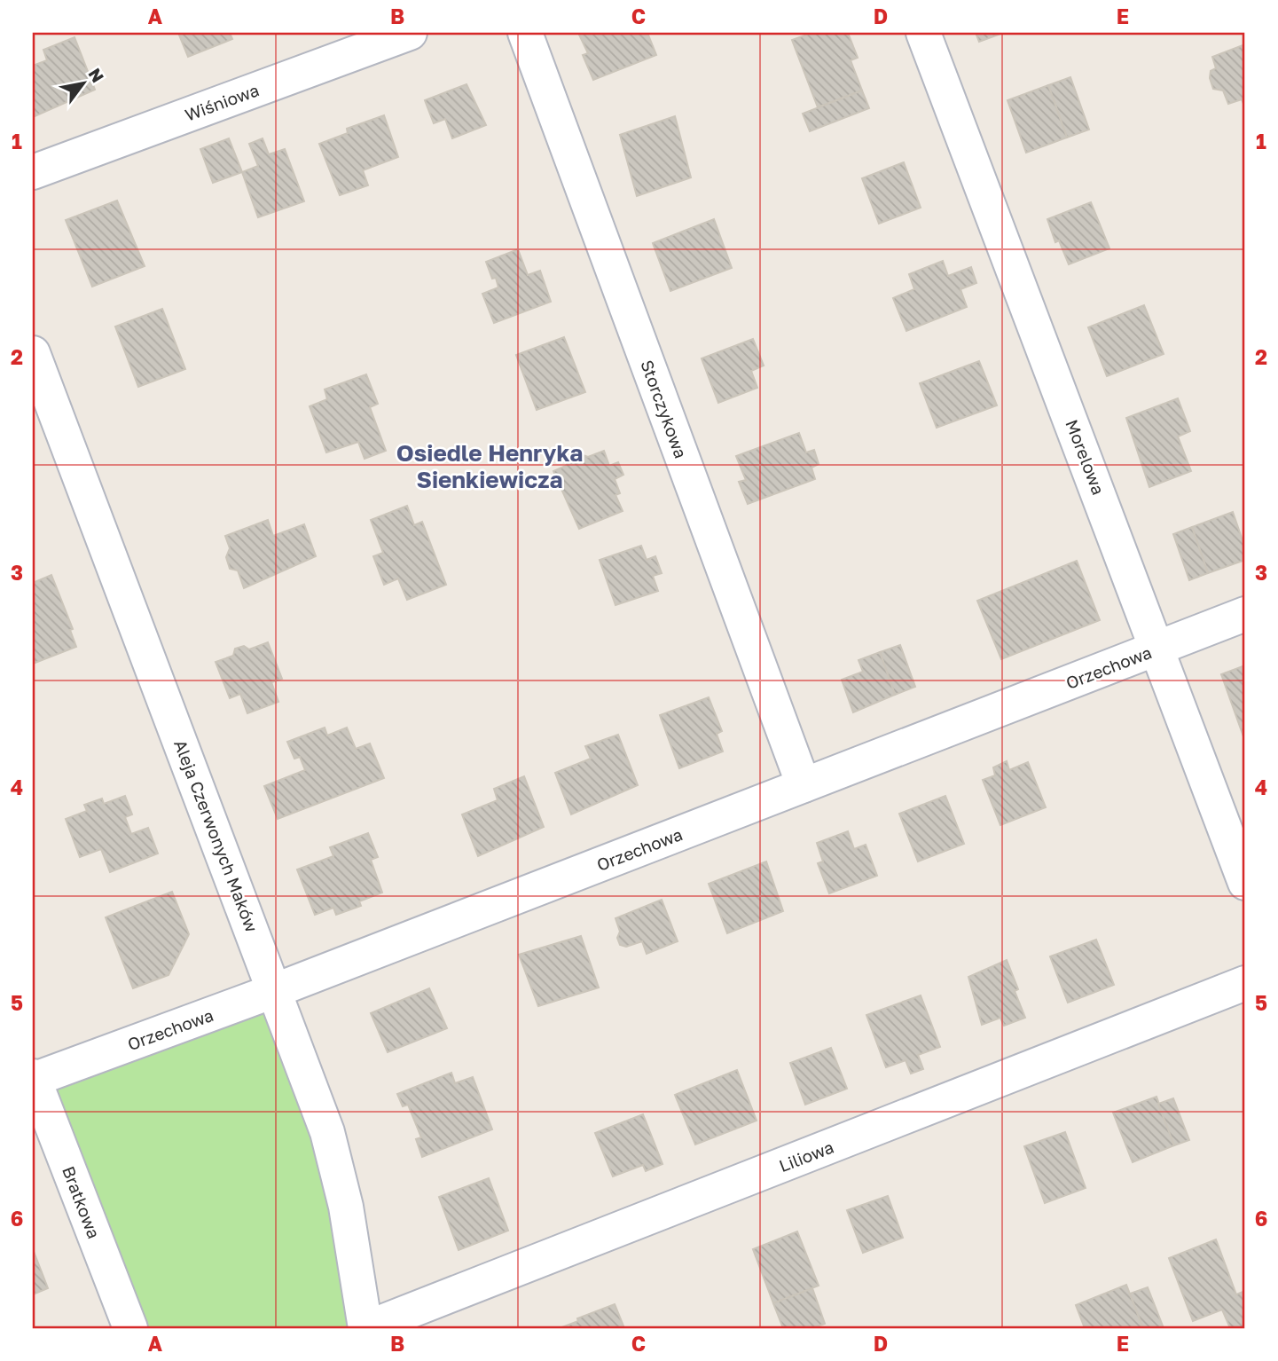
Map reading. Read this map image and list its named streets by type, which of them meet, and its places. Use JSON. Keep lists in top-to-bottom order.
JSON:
{
  "streets": {
    "street": [
      "Wiśniowa",
      "Storczykowa",
      "Morelowa",
      "Orzechowa",
      "Aleja Czerwonych Maków",
      "Liliowa",
      "Bratkowa"
    ]
  },
  "crossings": [
    ["Storczykowa", "Orzechowa"],
    ["Morelowa", "Orzechowa"],
    ["Orzechowa", "Aleja Czerwonych Maków"],
    ["Orzechowa", "Bratkowa"],
    ["Aleja Czerwonych Maków", "Liliowa"]
  ],
  "districts": ["Osiedle Henryka Sienkiewicza"],
  "north": "top right",
  "grid": {
    "columns": [
      "A",
      "B",
      "C",
      "D",
      "E"
    ],
    "rows": [
      "1",
      "2",
      "3",
      "4",
      "5",
      "6"
    ]
  }
}
